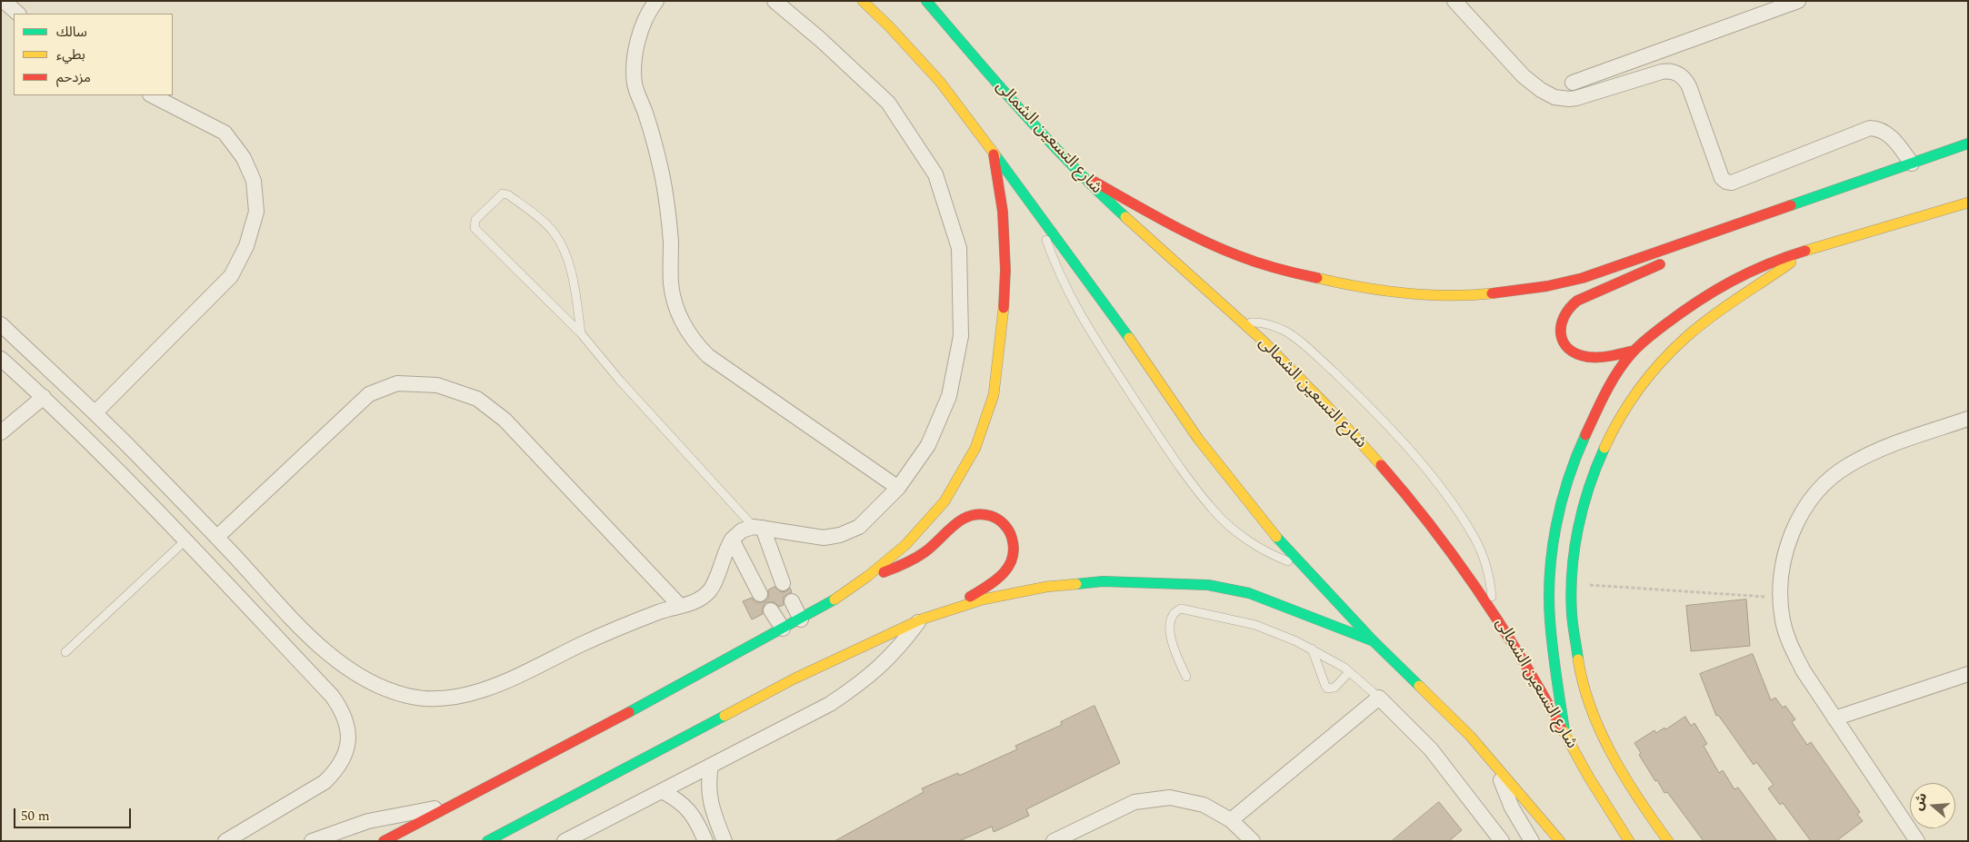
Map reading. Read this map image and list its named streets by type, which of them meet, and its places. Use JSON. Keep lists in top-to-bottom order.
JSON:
{
  "streets": {
    "main road": ["شارع التسعين الشمالى"]
  },
  "legend": ["سالك", "بطيء", "مزدحم"],
  "scale_bar": "50 m",
  "north": "left"
}
